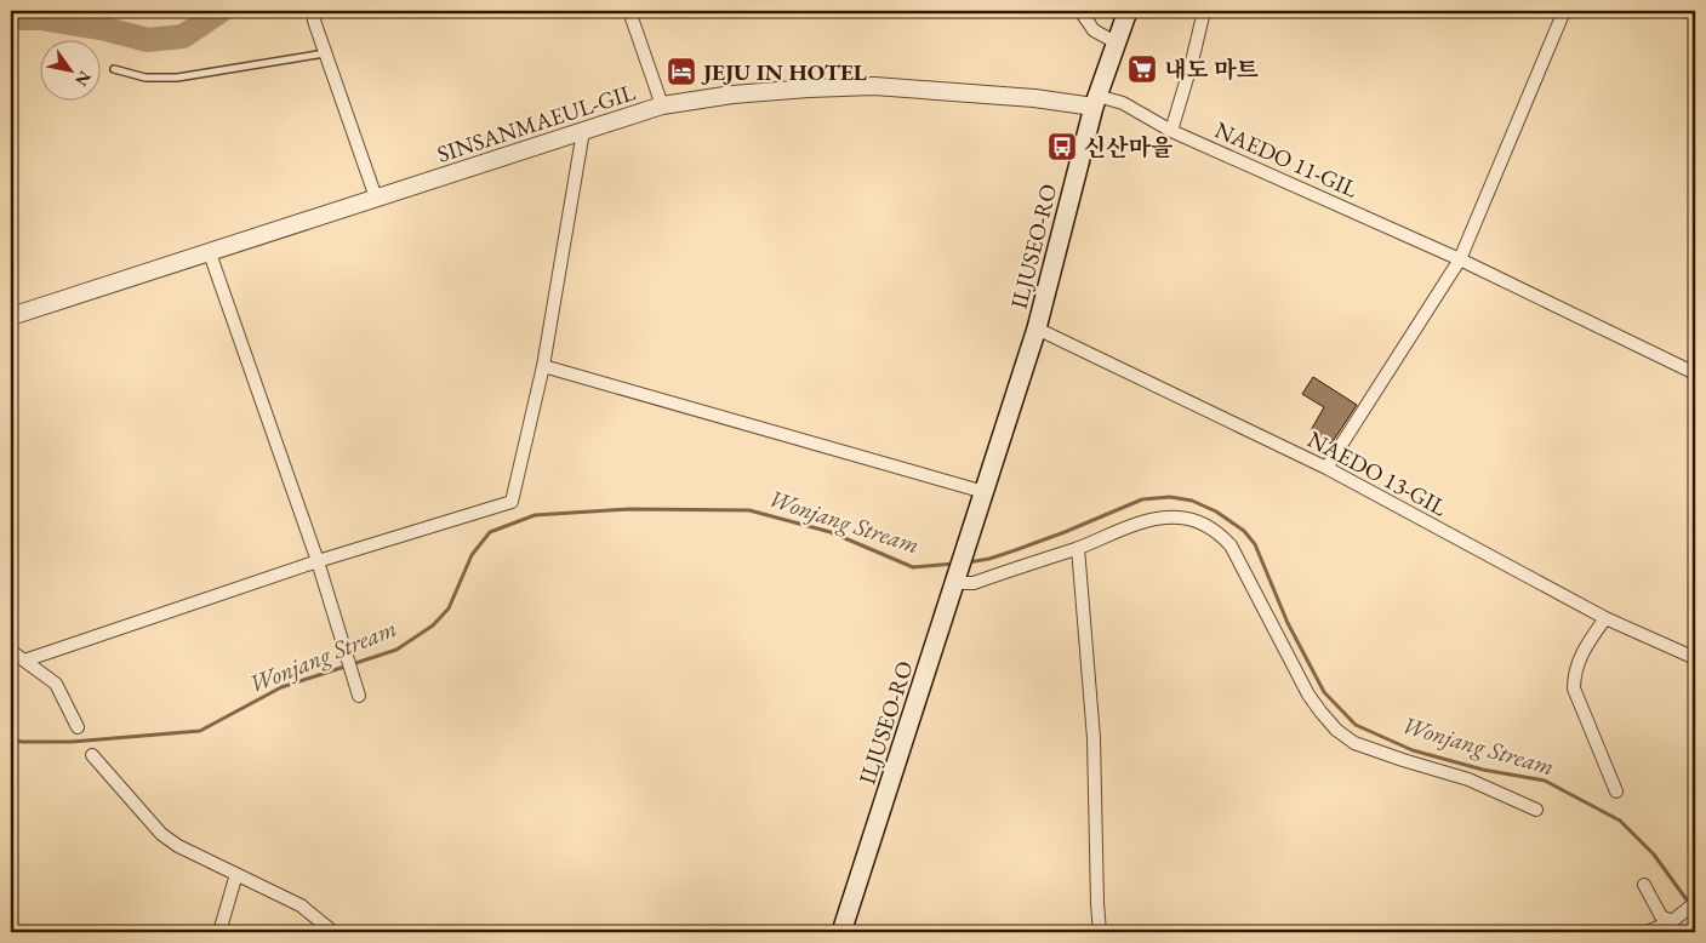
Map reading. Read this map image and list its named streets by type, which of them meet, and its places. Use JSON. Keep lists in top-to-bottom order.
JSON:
{
  "streets": {
    "main road": ["ILJUSEO-RO"],
    "street": ["SINSANMAEUL-GIL", "NAEDO 11-GIL", "NAEDO 13-GIL"]
  },
  "crossings": [
    ["SINSANMAEUL-GIL", "NAEDO 11-GIL"],
    ["SINSANMAEUL-GIL", "ILJUSEO-RO"],
    ["NAEDO 11-GIL", "ILJUSEO-RO"],
    ["ILJUSEO-RO", "NAEDO 13-GIL"]
  ],
  "water": ["Wonjang Stream"],
  "places": {
    "supermarket": ["내도 마트"],
    "hotel": ["JEJU IN HOTEL"],
    "bus stop": ["신산마을"]
  },
  "north": "bottom right"
}
